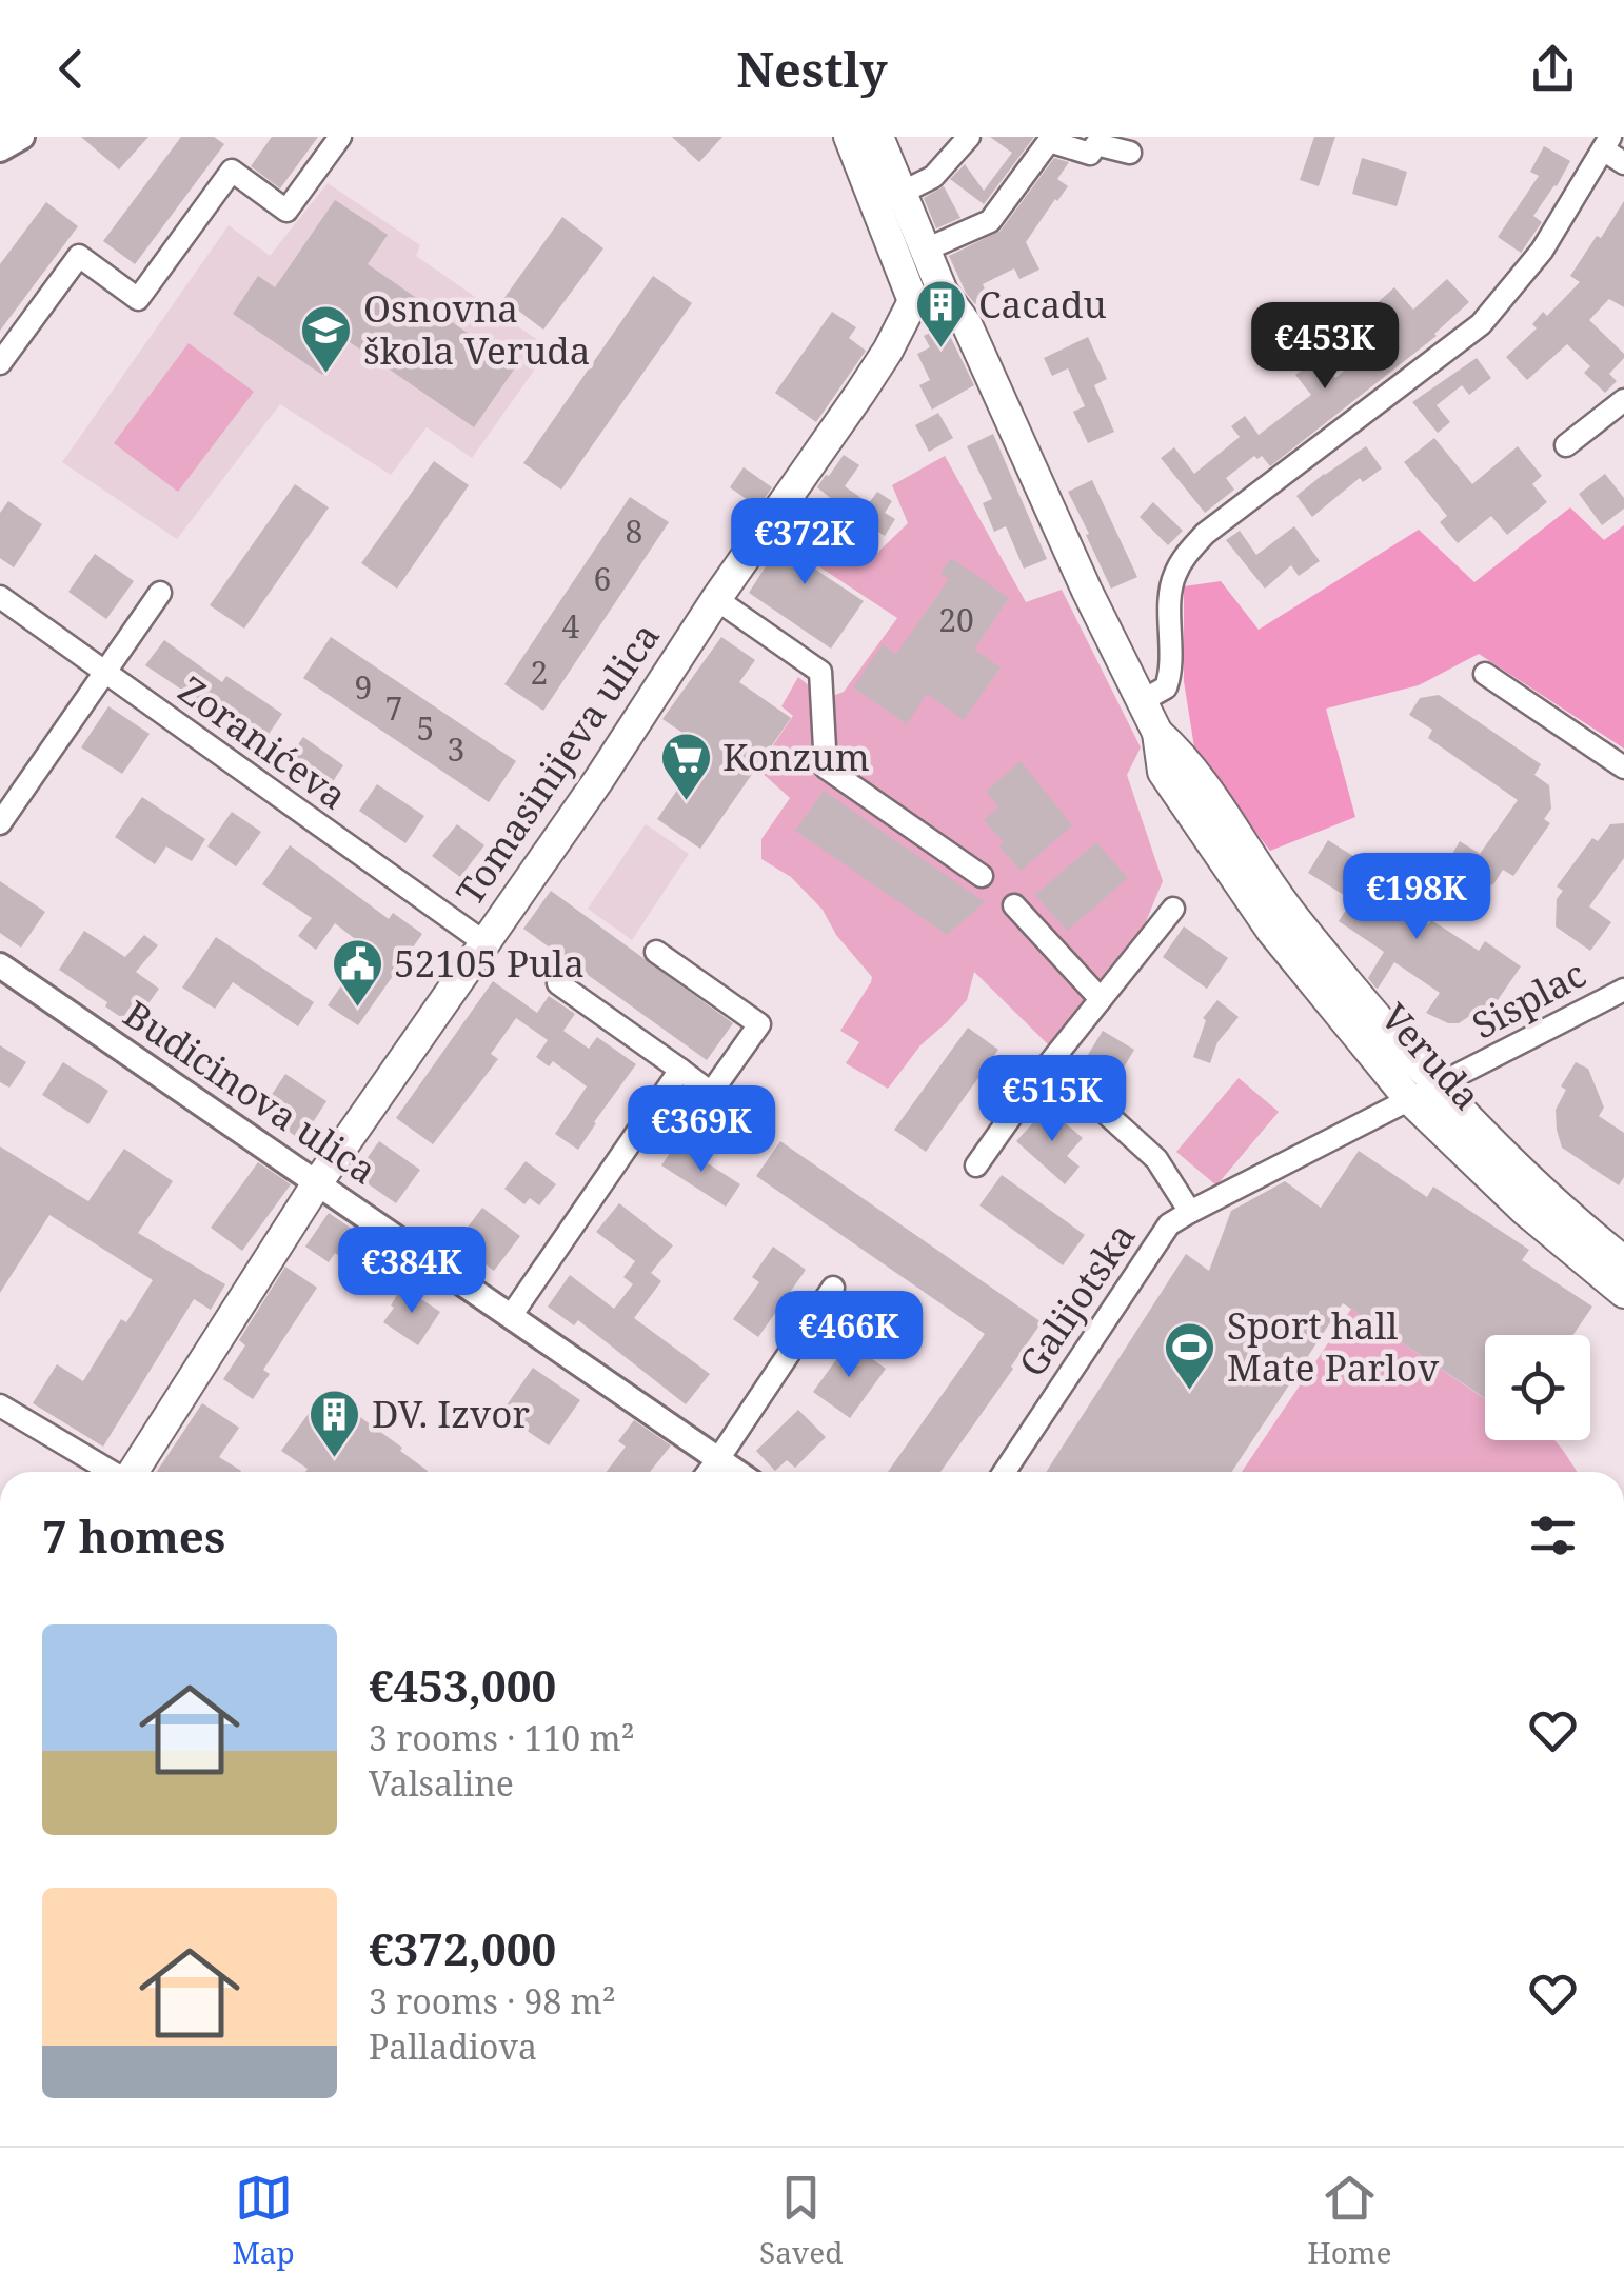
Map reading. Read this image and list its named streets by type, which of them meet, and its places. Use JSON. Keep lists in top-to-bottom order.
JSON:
{
  "streets": {
    "main road": ["Tomasinijeva ulica", "Veruda"],
    "street": [
      "Zoranićeva",
      "Sisplac",
      "Budicinova ulica",
      "Galijotska"
    ]
  },
  "crossings": [
    ["Zoranićeva", "Tomasinijeva ulica"],
    ["Tomasinijeva ulica", "Budicinova ulica"],
    ["Sisplac", "Veruda"],
    ["Sisplac", "Galijotska"],
    ["Veruda", "Galijotska"]
  ],
  "places": {
    "building": ["Cacadu", "DV. Izvor"],
    "school or university": ["Osnovna škola Veruda"],
    "supermarket": ["Konzum"],
    "public building": ["52105 Pula"],
    "sports": ["Sport hall Mate Parlov"]
  },
  "house_numbers": [
    "8",
    "6",
    "20",
    "4",
    "2",
    "9",
    "7",
    "5",
    "3"
  ],
  "page": {
    "header": "Nestly",
    "price": [
      "€453K",
      "€372K",
      "€198K",
      "€515K",
      "€369K",
      "€384K",
      "€466K"
    ],
    "heading": "7 homes",
    "list": [
      {
        "name": "€453,000",
        "note": "3 rooms · 110 m² · Valsaline"
      },
      {
        "name": "€372,000",
        "note": "3 rooms · 98 m² · Palladiova"
      }
    ],
    "tabs": ["Map", "Saved", "Home"]
  }
}
